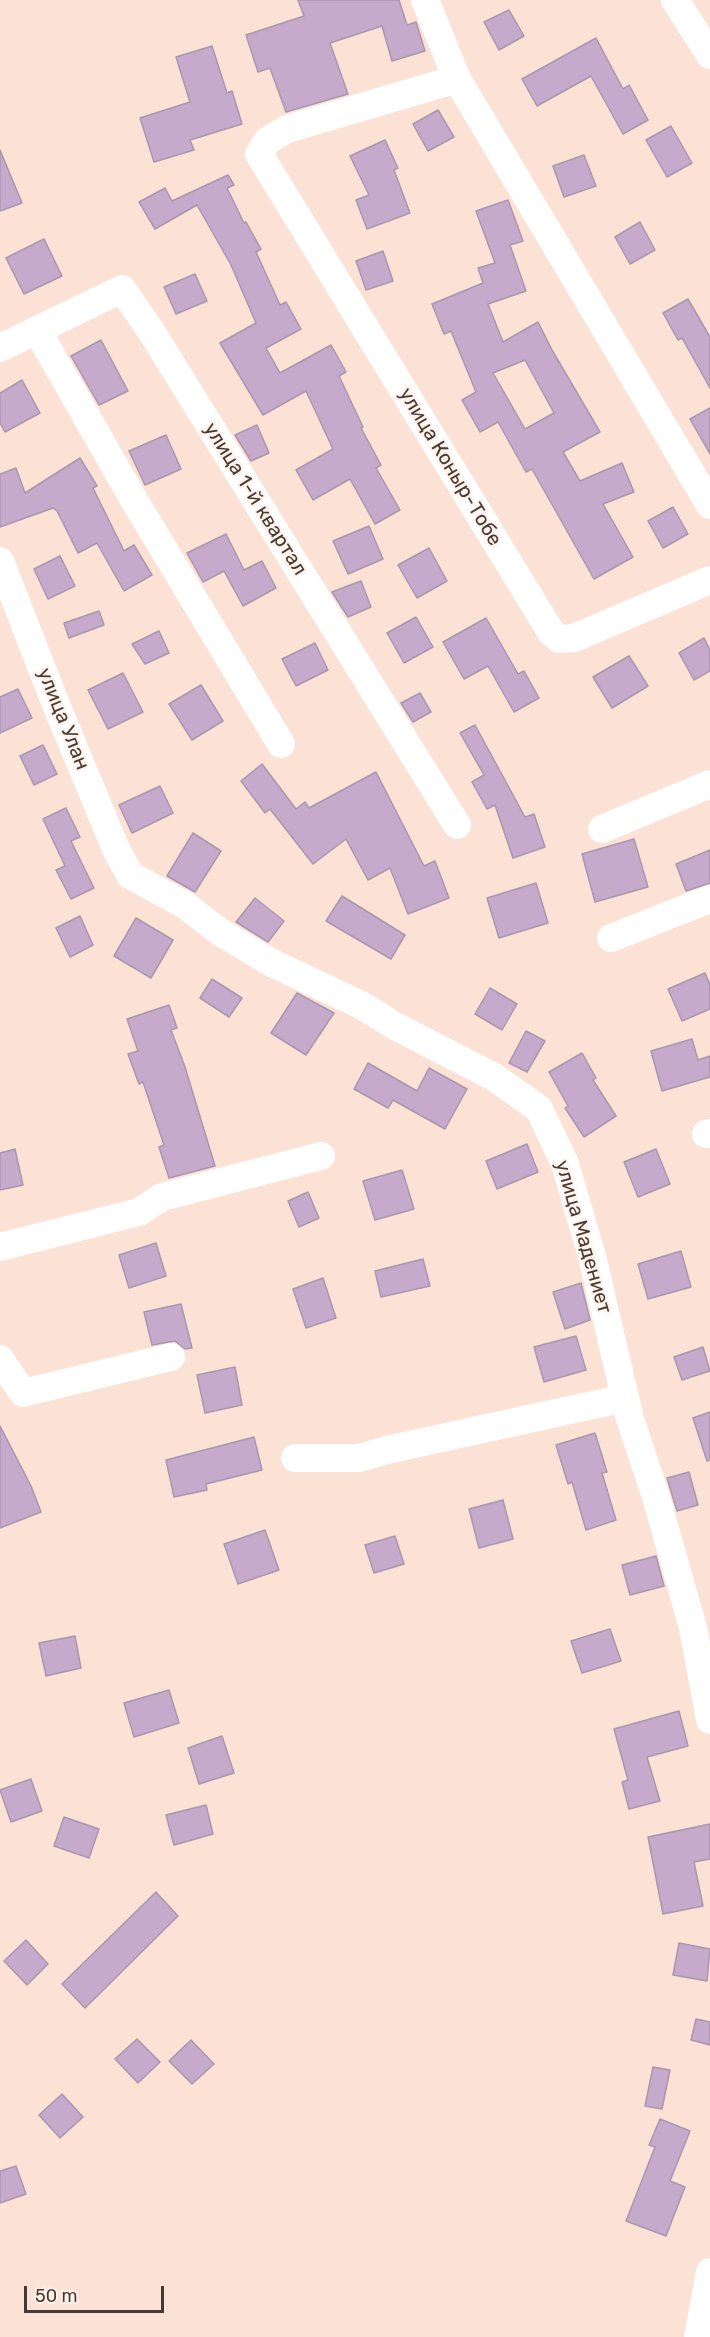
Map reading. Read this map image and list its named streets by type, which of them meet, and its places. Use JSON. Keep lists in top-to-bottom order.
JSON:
{
  "streets": {
    "street": [
      "улица Коныр-Тобе",
      "улица 1-й квартал",
      "улица Улан",
      "улица Мадениет"
    ]
  },
  "crossings": [
    ["улица Улан", "улица Мадениет"]
  ],
  "scale_bar": "50 m"
}
